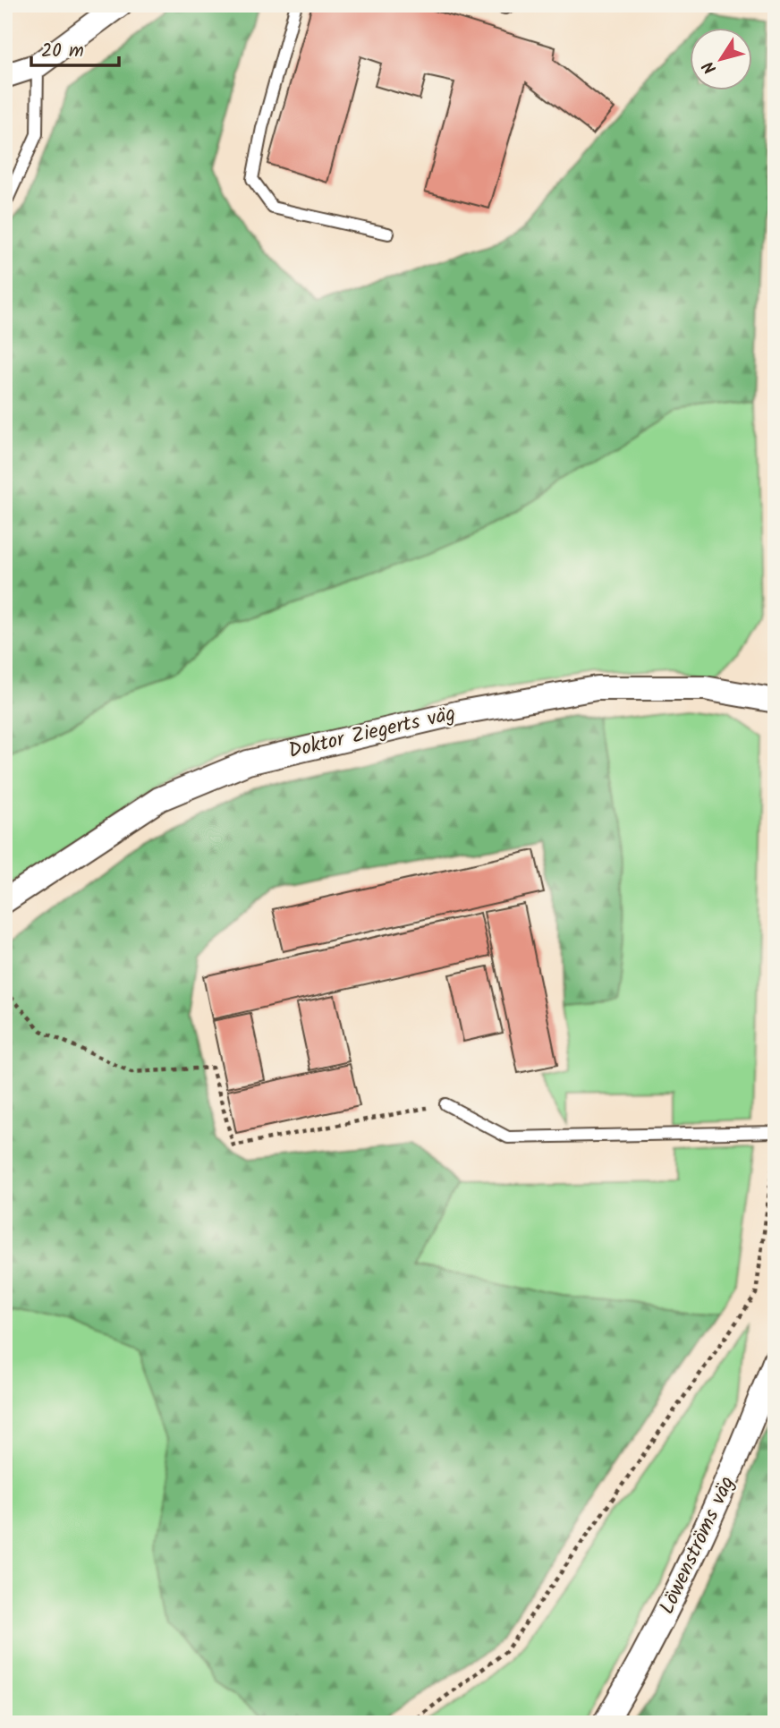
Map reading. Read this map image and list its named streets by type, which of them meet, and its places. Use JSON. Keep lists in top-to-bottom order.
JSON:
{
  "streets": {
    "street": ["Doktor Ziegerts väg", "Löwenströms väg"]
  },
  "scale_bar": "20 m",
  "north": "bottom left"
}
